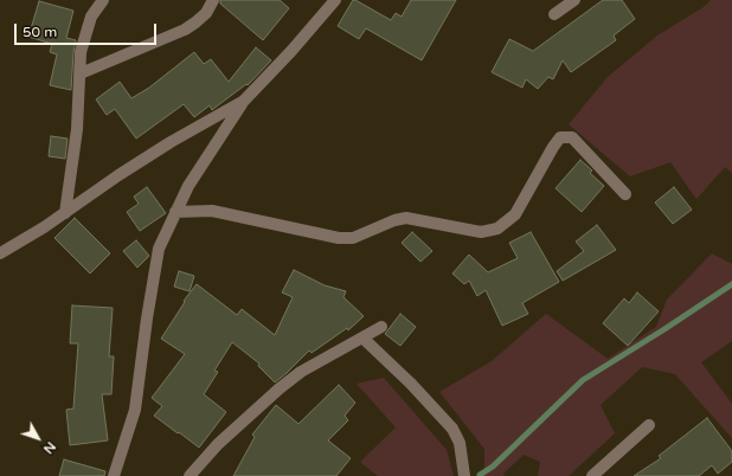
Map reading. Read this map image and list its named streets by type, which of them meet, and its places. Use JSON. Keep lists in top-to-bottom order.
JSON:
{
  "scale_bar": "50 m",
  "north": "bottom right"
}
